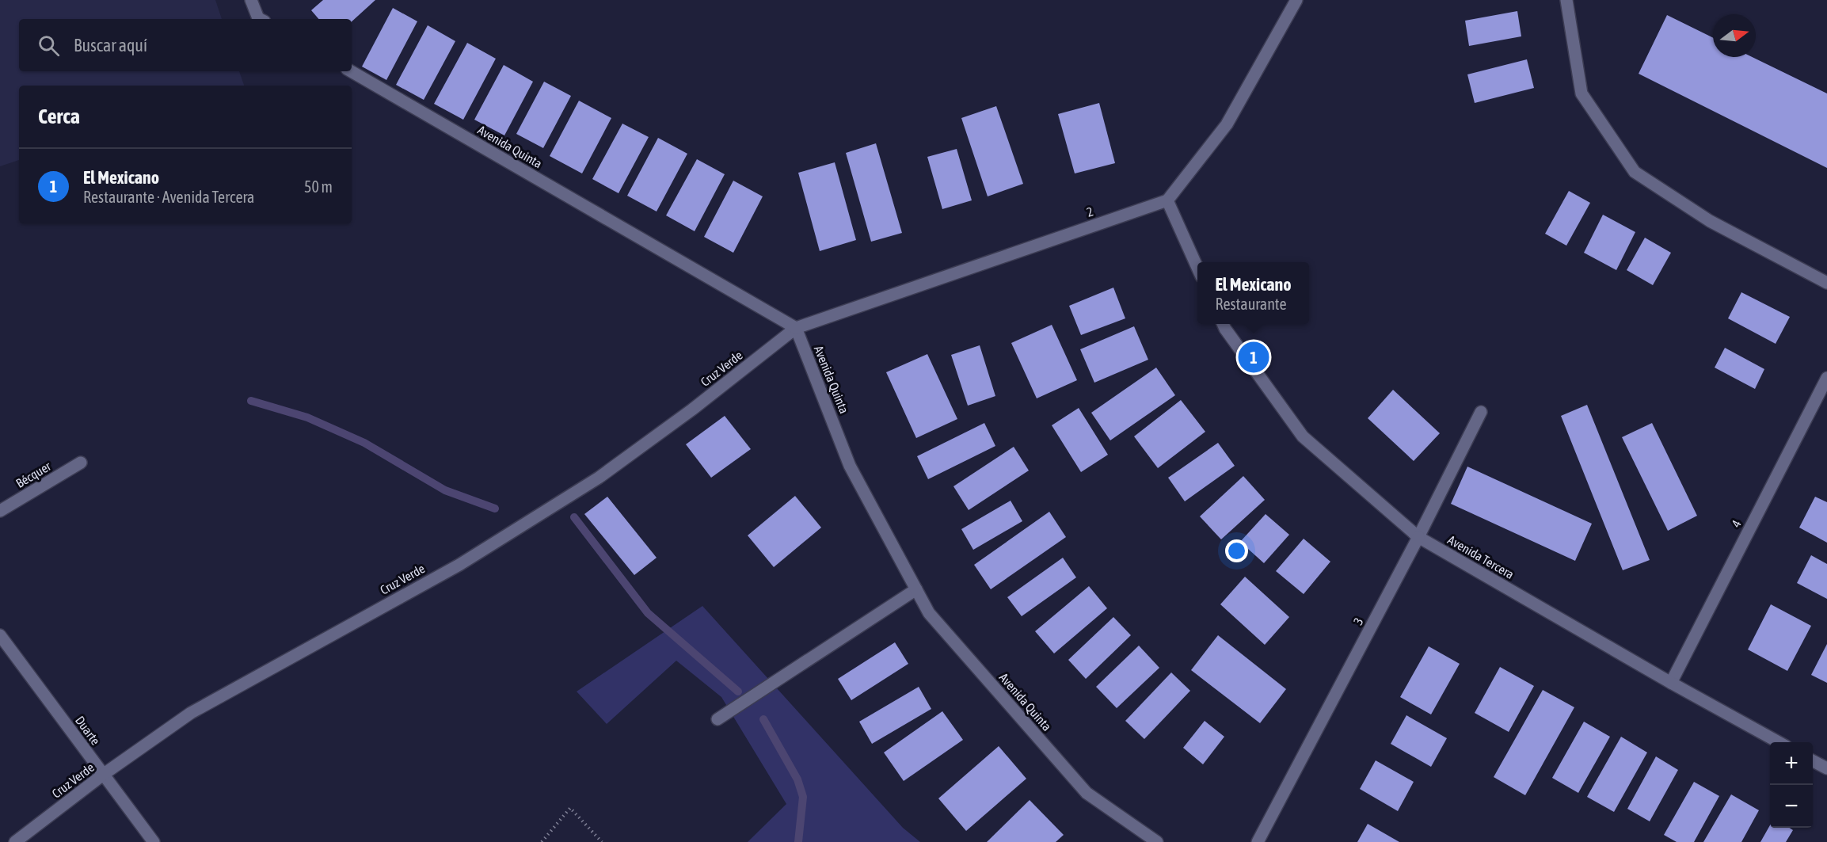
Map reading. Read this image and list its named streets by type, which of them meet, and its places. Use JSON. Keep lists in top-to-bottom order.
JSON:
{
  "streets": {
    "street": [
      "Avenida Quinta",
      "2",
      "Cruz Verde",
      "Bécquer",
      "4",
      "Avenida Tercera",
      "3",
      "Duarte"
    ]
  },
  "crossings": [
    ["Avenida Quinta", "2"],
    ["Avenida Quinta", "Cruz Verde"],
    ["2", "Cruz Verde"],
    ["Cruz Verde", "Duarte"],
    ["4", "Avenida Tercera"],
    ["Avenida Tercera", "3"]
  ],
  "north": "right",
  "page": {
    "search": "Buscar aquí",
    "heading": "Cerca",
    "list": [
      {
        "mark": "1",
        "name": "El Mexicano",
        "note": "Restaurante · Avenida Tercera",
        "value": "50 m"
      }
    ],
    "popup": ["El Mexicano", "Restaurante"],
    "pins": "1",
    "map_buttons": ["+", "−"]
  }
}
